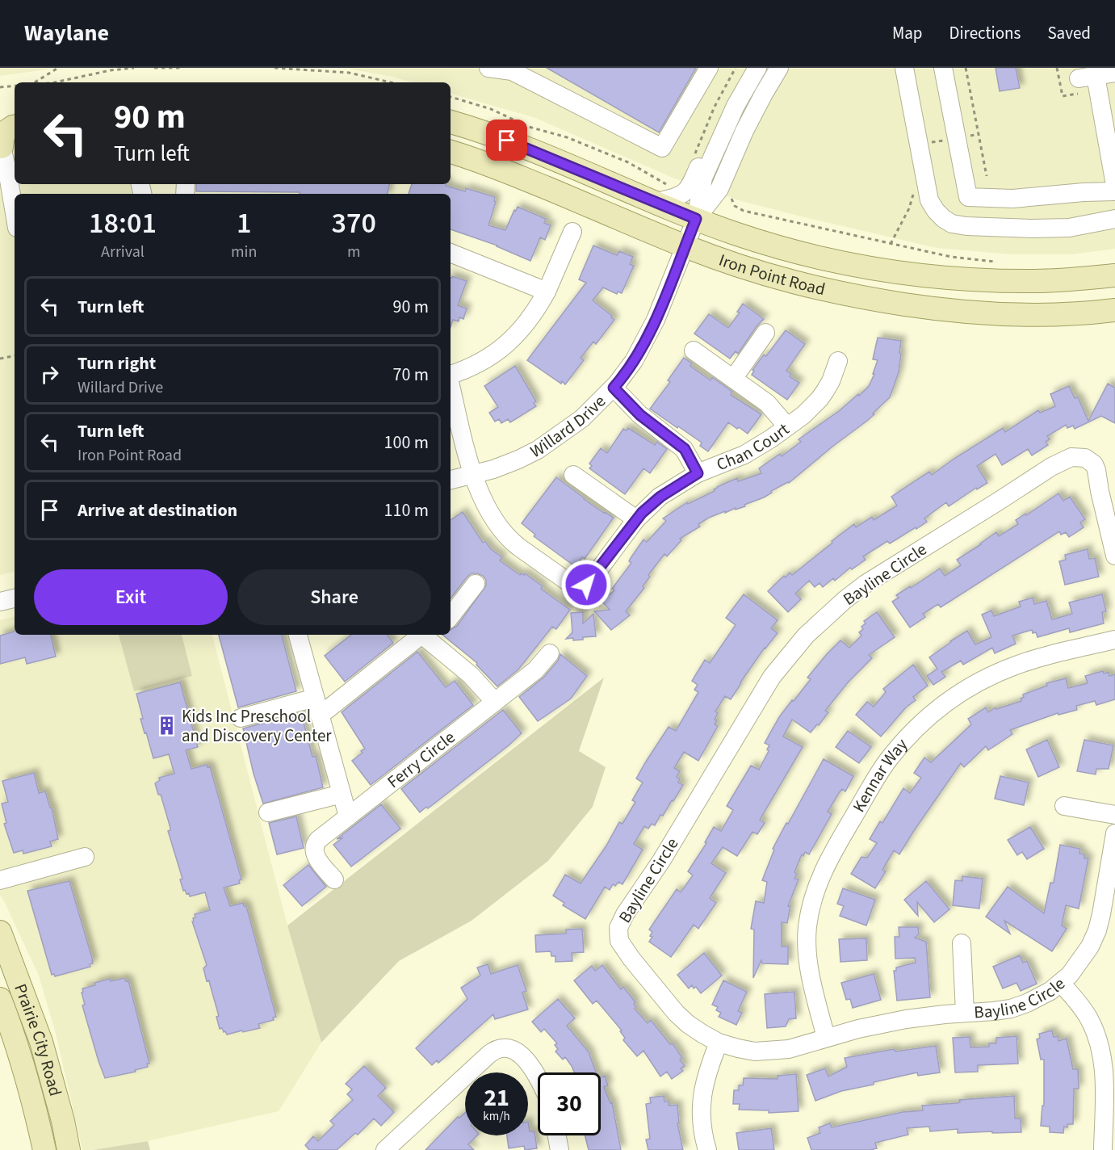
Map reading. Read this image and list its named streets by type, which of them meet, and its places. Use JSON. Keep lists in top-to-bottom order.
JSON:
{
  "streets": {
    "main road": ["Iron Point Road", "Prairie City Road"],
    "street": [
      "Willard Drive",
      "Chan Court",
      "Bayline Circle",
      "Ferry Circle",
      "Kennar Way"
    ]
  },
  "crossings": [
    ["Iron Point Road", "Willard Drive"],
    ["Willard Drive", "Chan Court"],
    ["Bayline Circle", "Kennar Way"]
  ],
  "places": {
    "building": ["Kids Inc Preschool and Discovery Center"]
  },
  "page": {
    "header": "Waylane",
    "nav": ["Map", "Directions", "Saved"],
    "turn": ["90 m", "Turn left"],
    "eta": [
      "18:01",
      "Arrival",
      "1",
      "min",
      "370",
      "m"
    ],
    "list": [
      {
        "name": "Turn left",
        "value": "90 m"
      },
      {
        "name": "Turn right",
        "note": "Willard Drive",
        "value": "70 m"
      },
      {
        "name": "Turn left",
        "note": "Iron Point Road",
        "value": "100 m"
      },
      {
        "name": "Arrive at destination",
        "value": "110 m"
      }
    ],
    "buttons": ["Exit", "Share"],
    "speed": "21 km/h",
    "limit": "30"
  }
}
